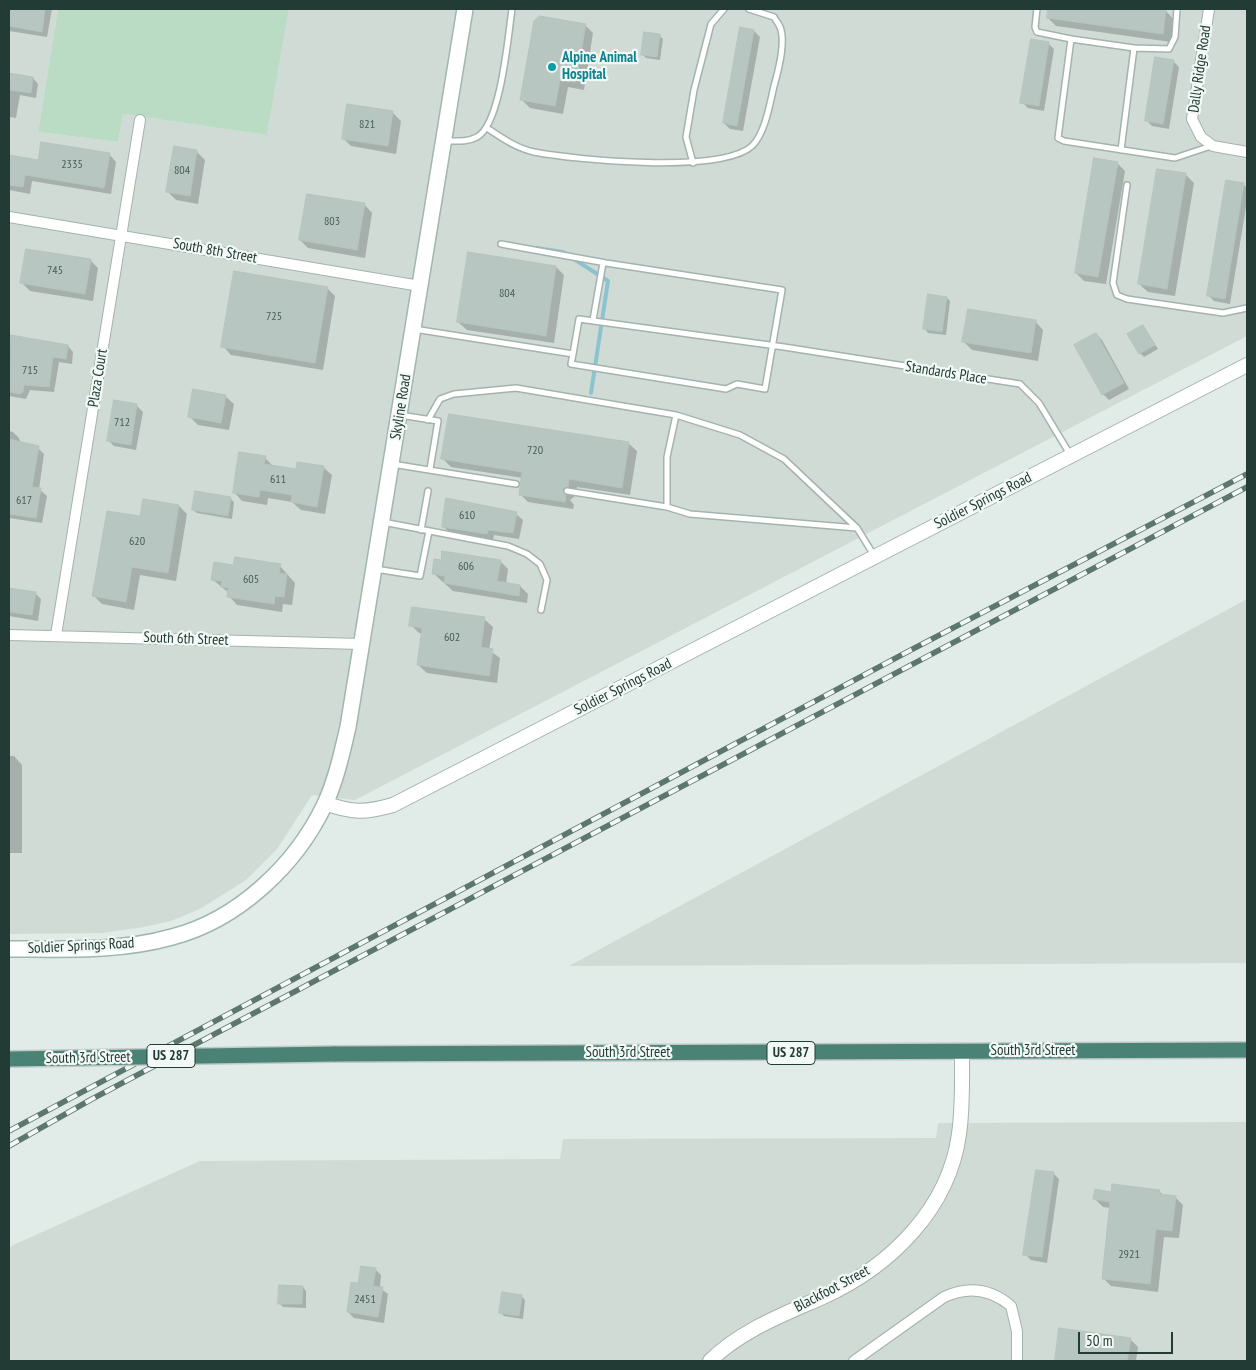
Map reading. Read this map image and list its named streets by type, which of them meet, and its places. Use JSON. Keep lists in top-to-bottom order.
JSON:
{
  "streets": {
    "highway": ["South 3rd Street", "US 287"],
    "main road": ["Skyline Road", "Soldier Springs Road"],
    "street": [
      "Dally Ridge Road",
      "South 8th Street",
      "Plaza Court",
      "South 6th Street",
      "Blackfoot Street"
    ],
    "lane": ["Standards Place"]
  },
  "crossings": [
    ["South 8th Street", "Plaza Court"],
    ["South 8th Street", "Skyline Road"],
    ["Standards Place", "Soldier Springs Road"],
    ["Plaza Court", "South 6th Street"],
    ["Skyline Road", "Soldier Springs Road"],
    ["Skyline Road", "South 6th Street"],
    ["South 3rd Street", "Blackfoot Street"]
  ],
  "places": ["Alpine Animal Hospital"],
  "house_numbers": [
    "821",
    "2335",
    "804",
    "803",
    "745",
    "804",
    "725",
    "715",
    "712",
    "720",
    "611",
    "617",
    "610",
    "620",
    "606",
    "605",
    "602",
    "2921",
    "2451"
  ],
  "scale_bar": "50 m"
}
